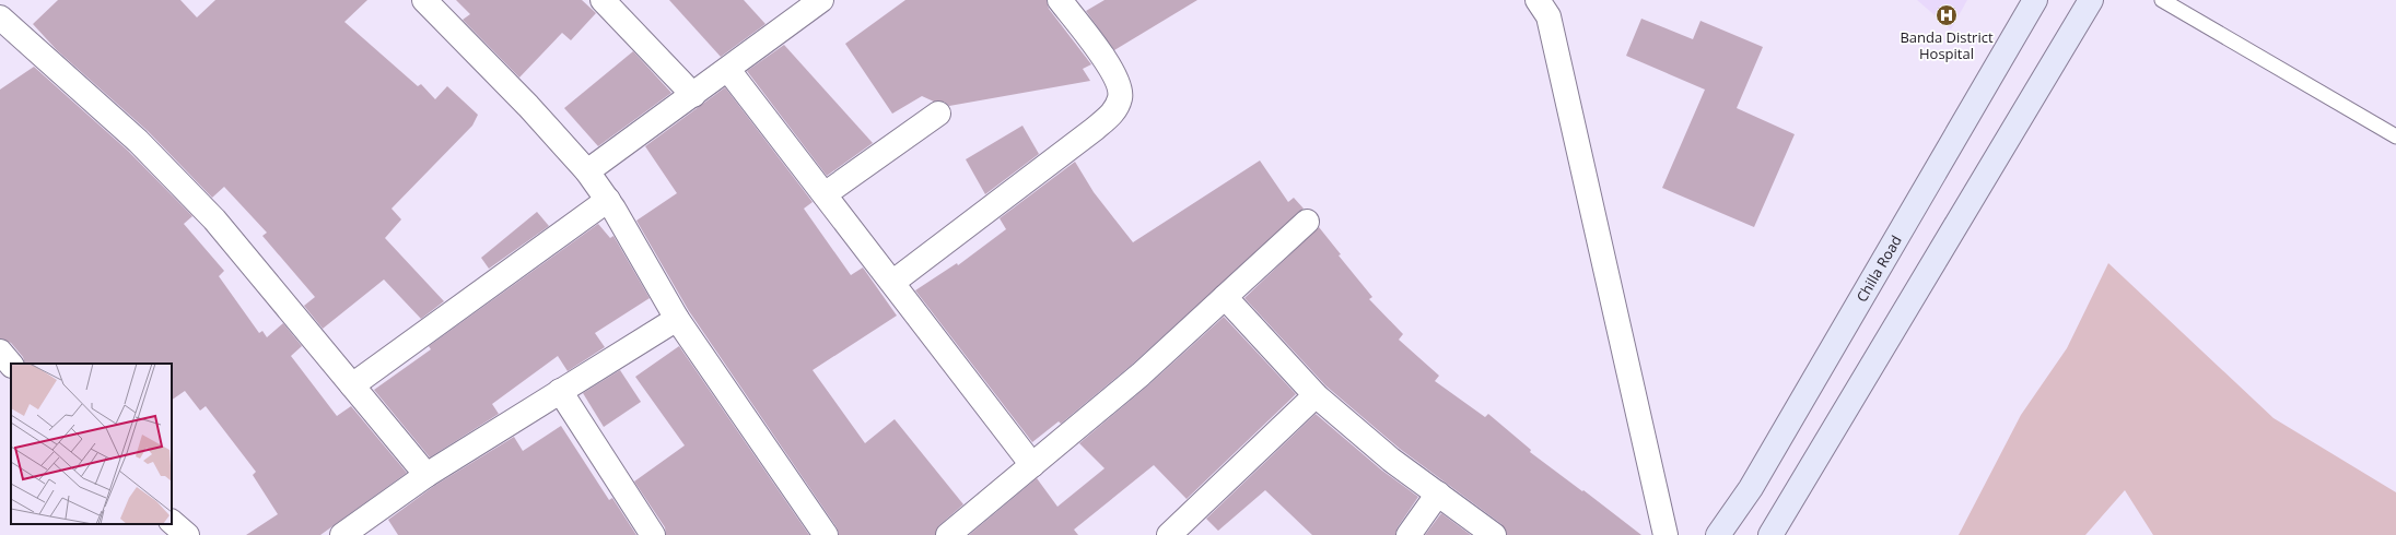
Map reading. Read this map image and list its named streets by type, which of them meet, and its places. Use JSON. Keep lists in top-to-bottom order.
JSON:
{
  "streets": {
    "main road": ["Chilla Road"]
  },
  "places": {
    "hospital": ["Banda District Hospital"]
  }
}
